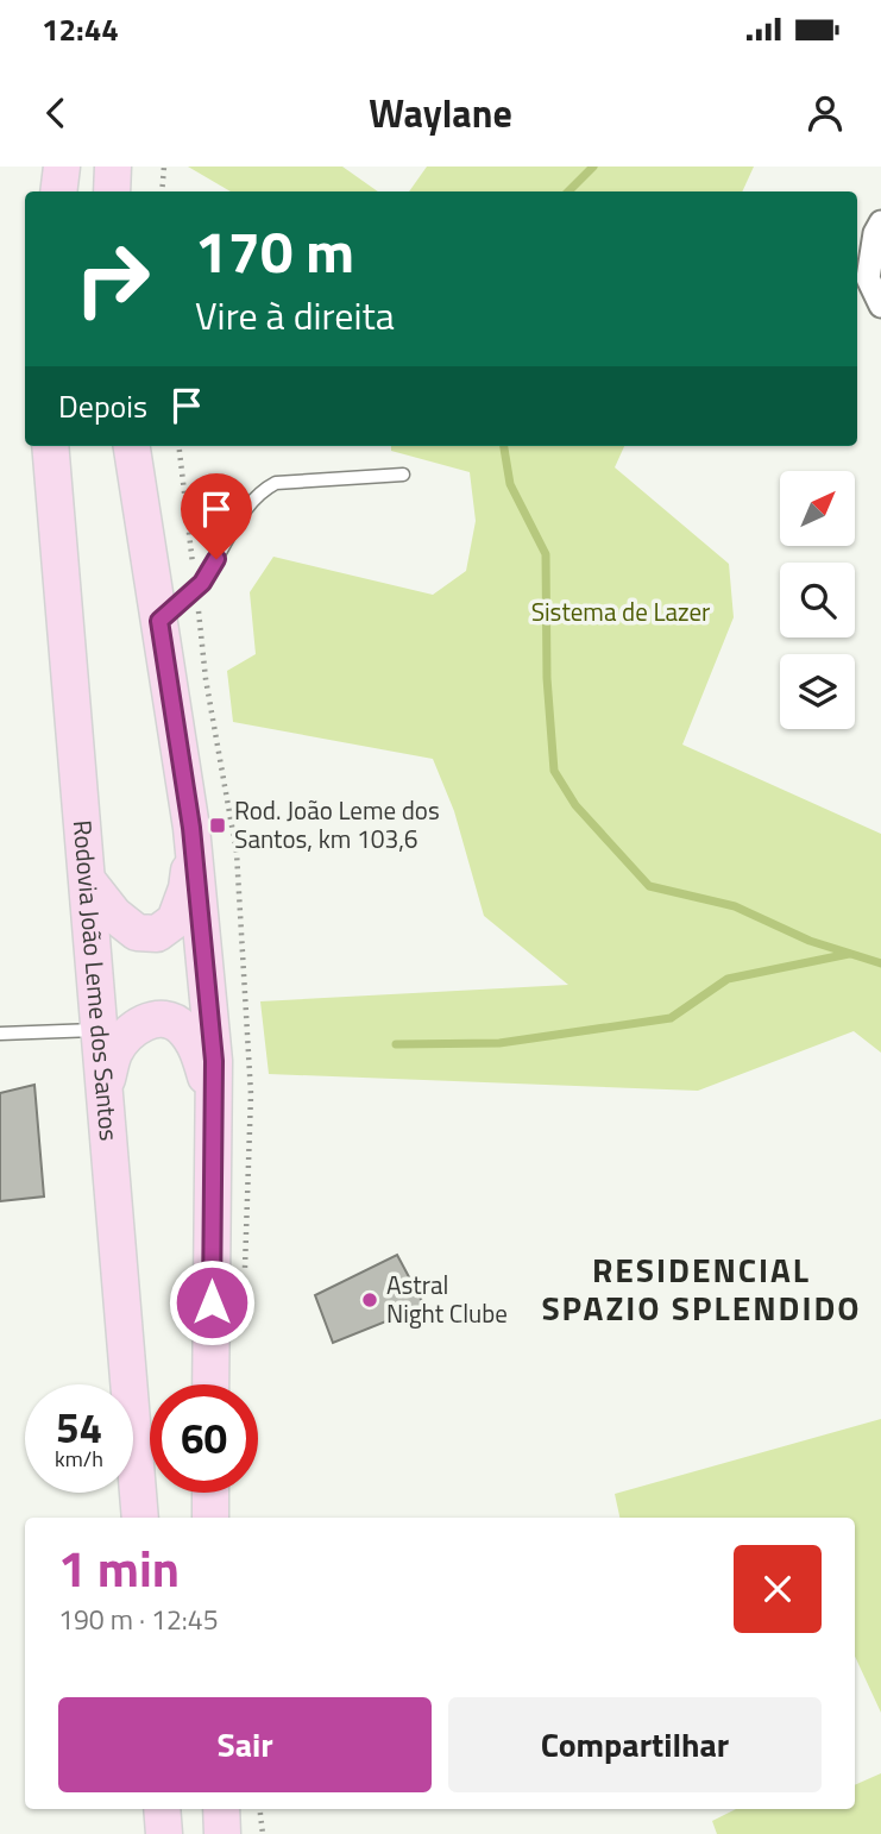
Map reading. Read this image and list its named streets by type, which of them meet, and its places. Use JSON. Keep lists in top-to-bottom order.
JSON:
{
  "streets": {
    "main road": ["Rodovia João Leme dos Santos"]
  },
  "districts": ["RESIDENCIAL SPAZIO SPLENDIDO"],
  "parks": ["Sistema de Lazer"],
  "places": {
    "transit": ["Rod. João Leme dos Santos, km 103,6"],
    "other": ["Astral Night Clube"]
  },
  "north": "top right",
  "page": {
    "status": "12:44",
    "header": "Waylane",
    "turn": ["170 m", "Vire à direita"],
    "then": "Depois",
    "speed": "54 km/h",
    "limit": "60",
    "heading": ["1 min", "190 m · 12:45"],
    "buttons": ["Sair", "Compartilhar"]
  }
}
